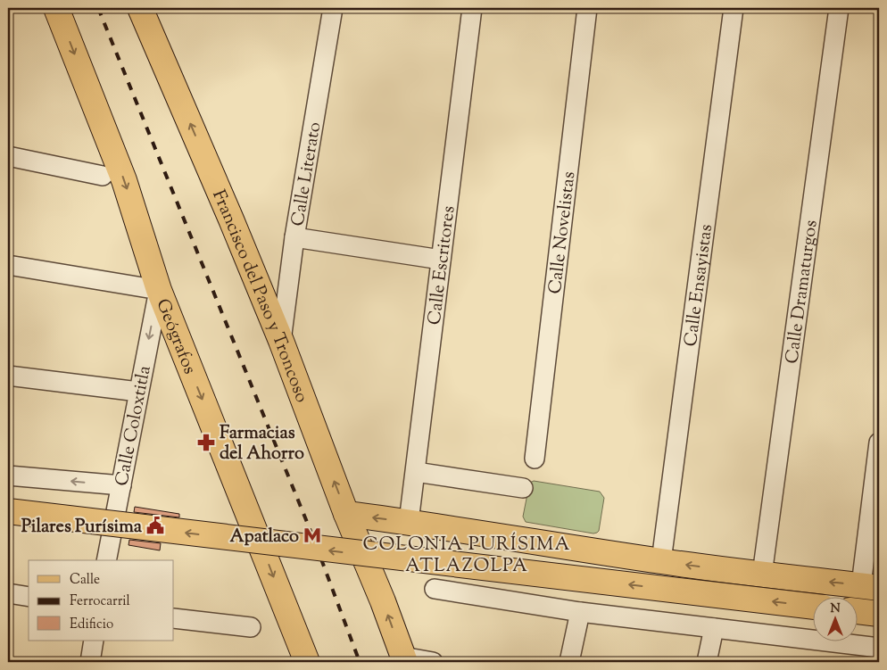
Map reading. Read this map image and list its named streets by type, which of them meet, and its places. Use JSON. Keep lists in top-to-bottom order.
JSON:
{
  "streets": {
    "main road": ["Francisco del Paso y Troncoso", "Geógrafos"],
    "street": [
      "Calle Literato",
      "Calle Novelistas",
      "Calle Escritores",
      "Calle Ensayistas",
      "Calle Dramaturgos",
      "Calle Coloxtitla"
    ]
  },
  "crossings": [
    ["Calle Literato", "Francisco del Paso y Troncoso"],
    ["Geógrafos", "Calle Coloxtitla"]
  ],
  "one_way": ["Francisco del Paso y Troncoso", "Geógrafos", "Calle Coloxtitla"],
  "districts": ["COLONIA PURÍSIMA ATLAZOLPA"],
  "places": {
    "pharmacy": ["Farmacias del Ahorro"],
    "public building": ["Pilares Purísima"],
    "metro station": ["Apatlaco"]
  },
  "legend": ["Calle", "Ferrocarril", "Edificio"],
  "north": "top"
}
